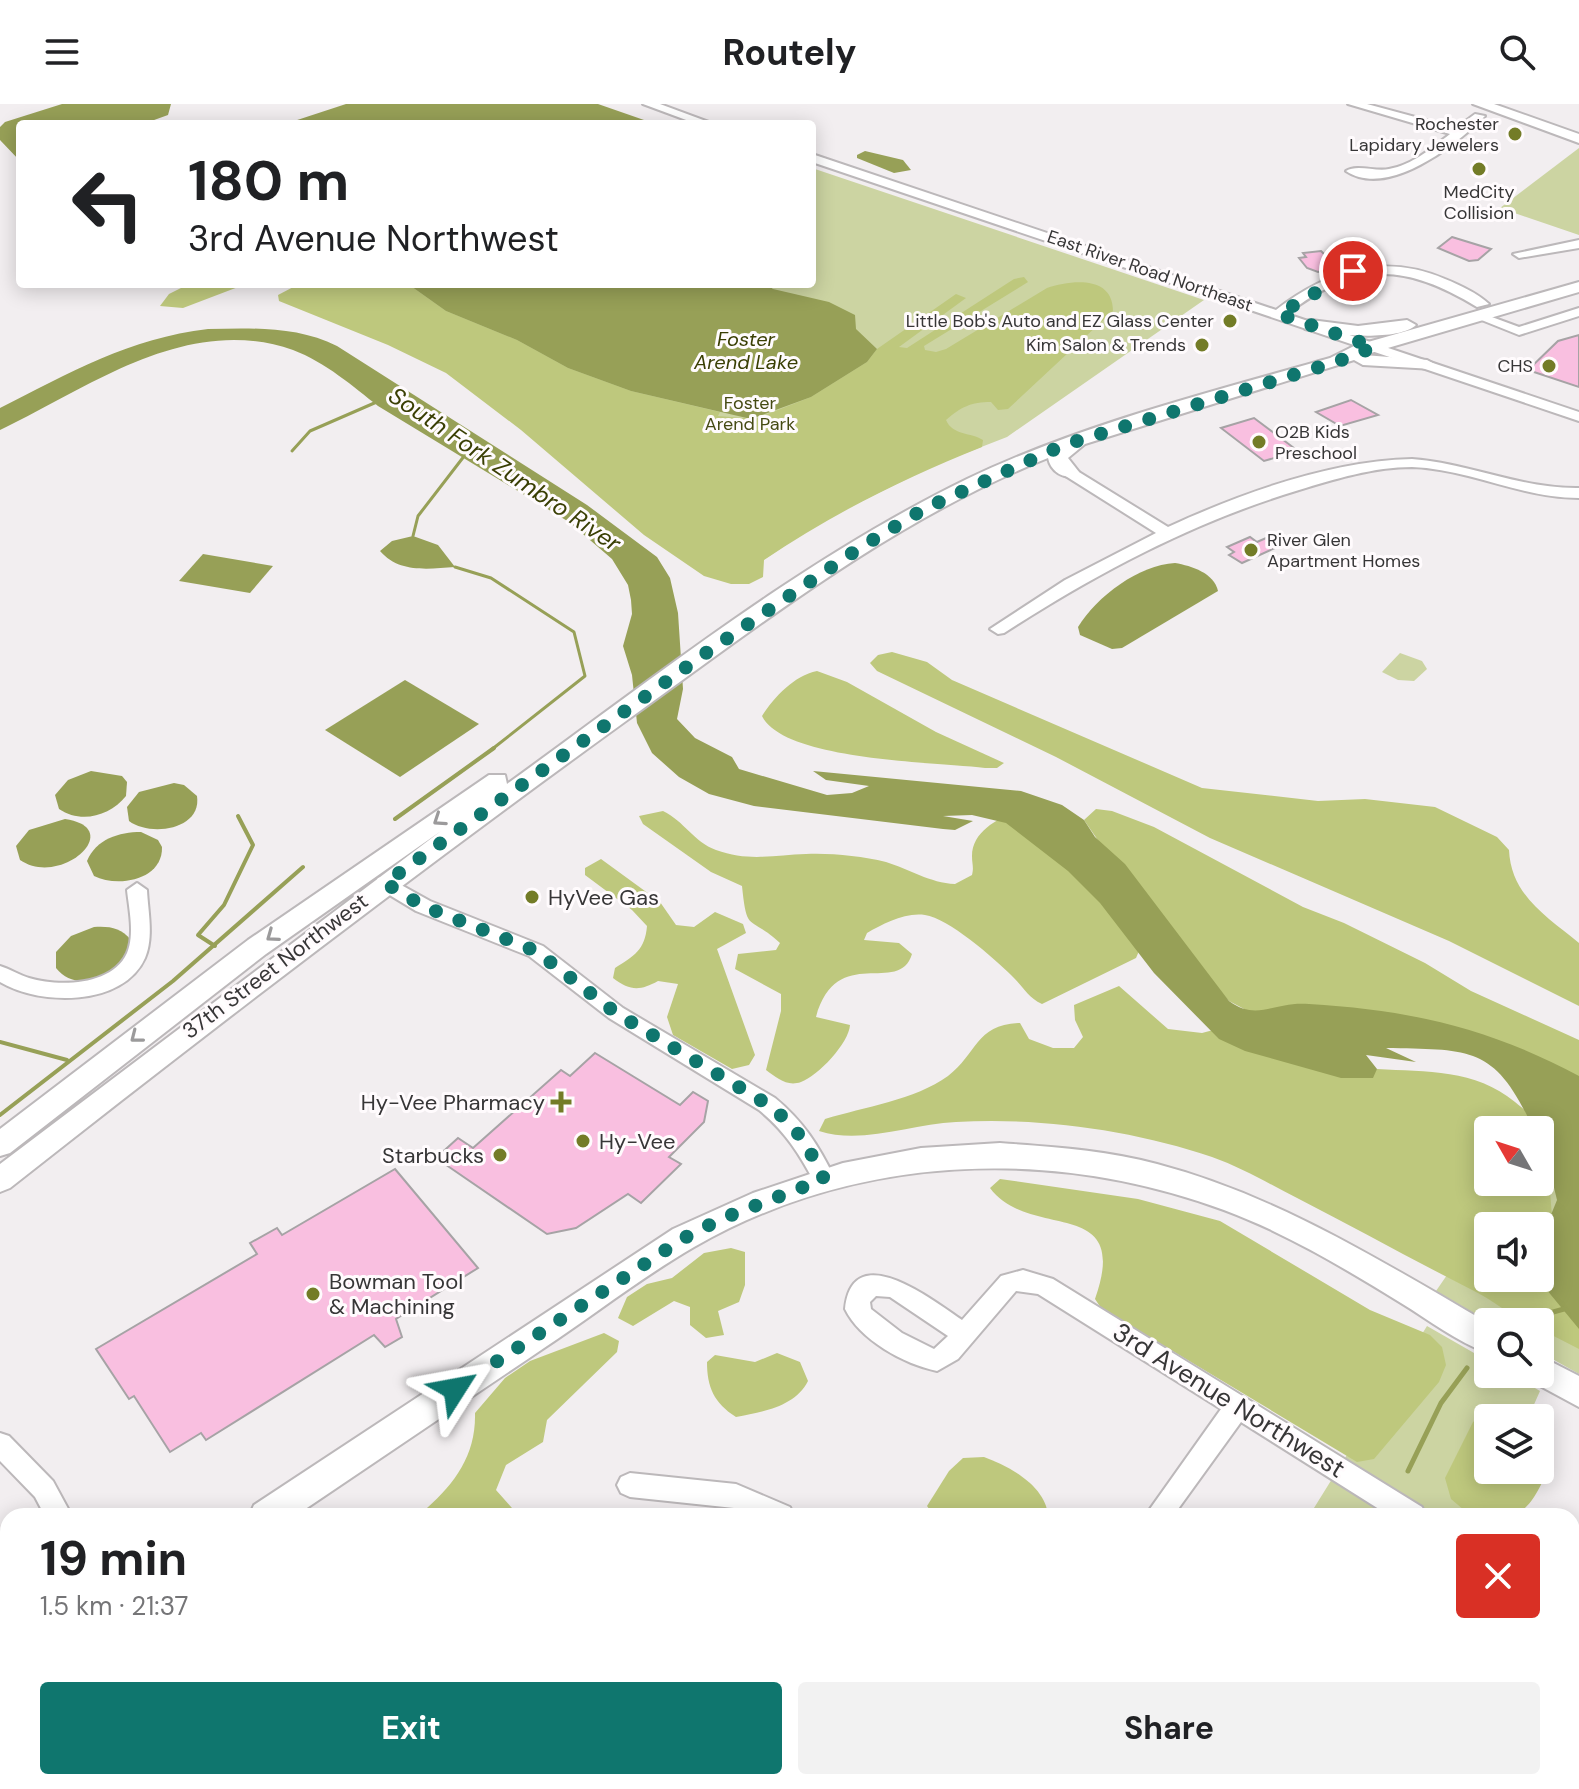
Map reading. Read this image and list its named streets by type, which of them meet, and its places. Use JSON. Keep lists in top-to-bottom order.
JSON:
{
  "streets": {
    "main road": ["37th Street Northwest"],
    "street": ["East River Road Northeast", "3rd Avenue Northwest"]
  },
  "water": ["Foster Arend Lake", "South Fork Zumbro River"],
  "parks": ["Foster Arend Park"],
  "places": {
    "other": [
      "Rochester Lapidary Jewelers",
      "MedCity Collision",
      "Little Bob's Auto and EZ Glass Center",
      "Kim Salon & Trends",
      "CHS",
      "O2B Kids Preschool",
      "River Glen Apartment Homes",
      "HyVee Gas",
      "Hy-Vee",
      "Starbucks",
      "Bowman Tool & Machining"
    ],
    "health": ["Hy-Vee Pharmacy"]
  },
  "north": "top left",
  "page": {
    "header": "Routely",
    "turn": ["180 m", "3rd Avenue Northwest"],
    "heading": ["19 min", "1.5 km · 21:37"],
    "buttons": ["Exit", "Share"]
  }
}
